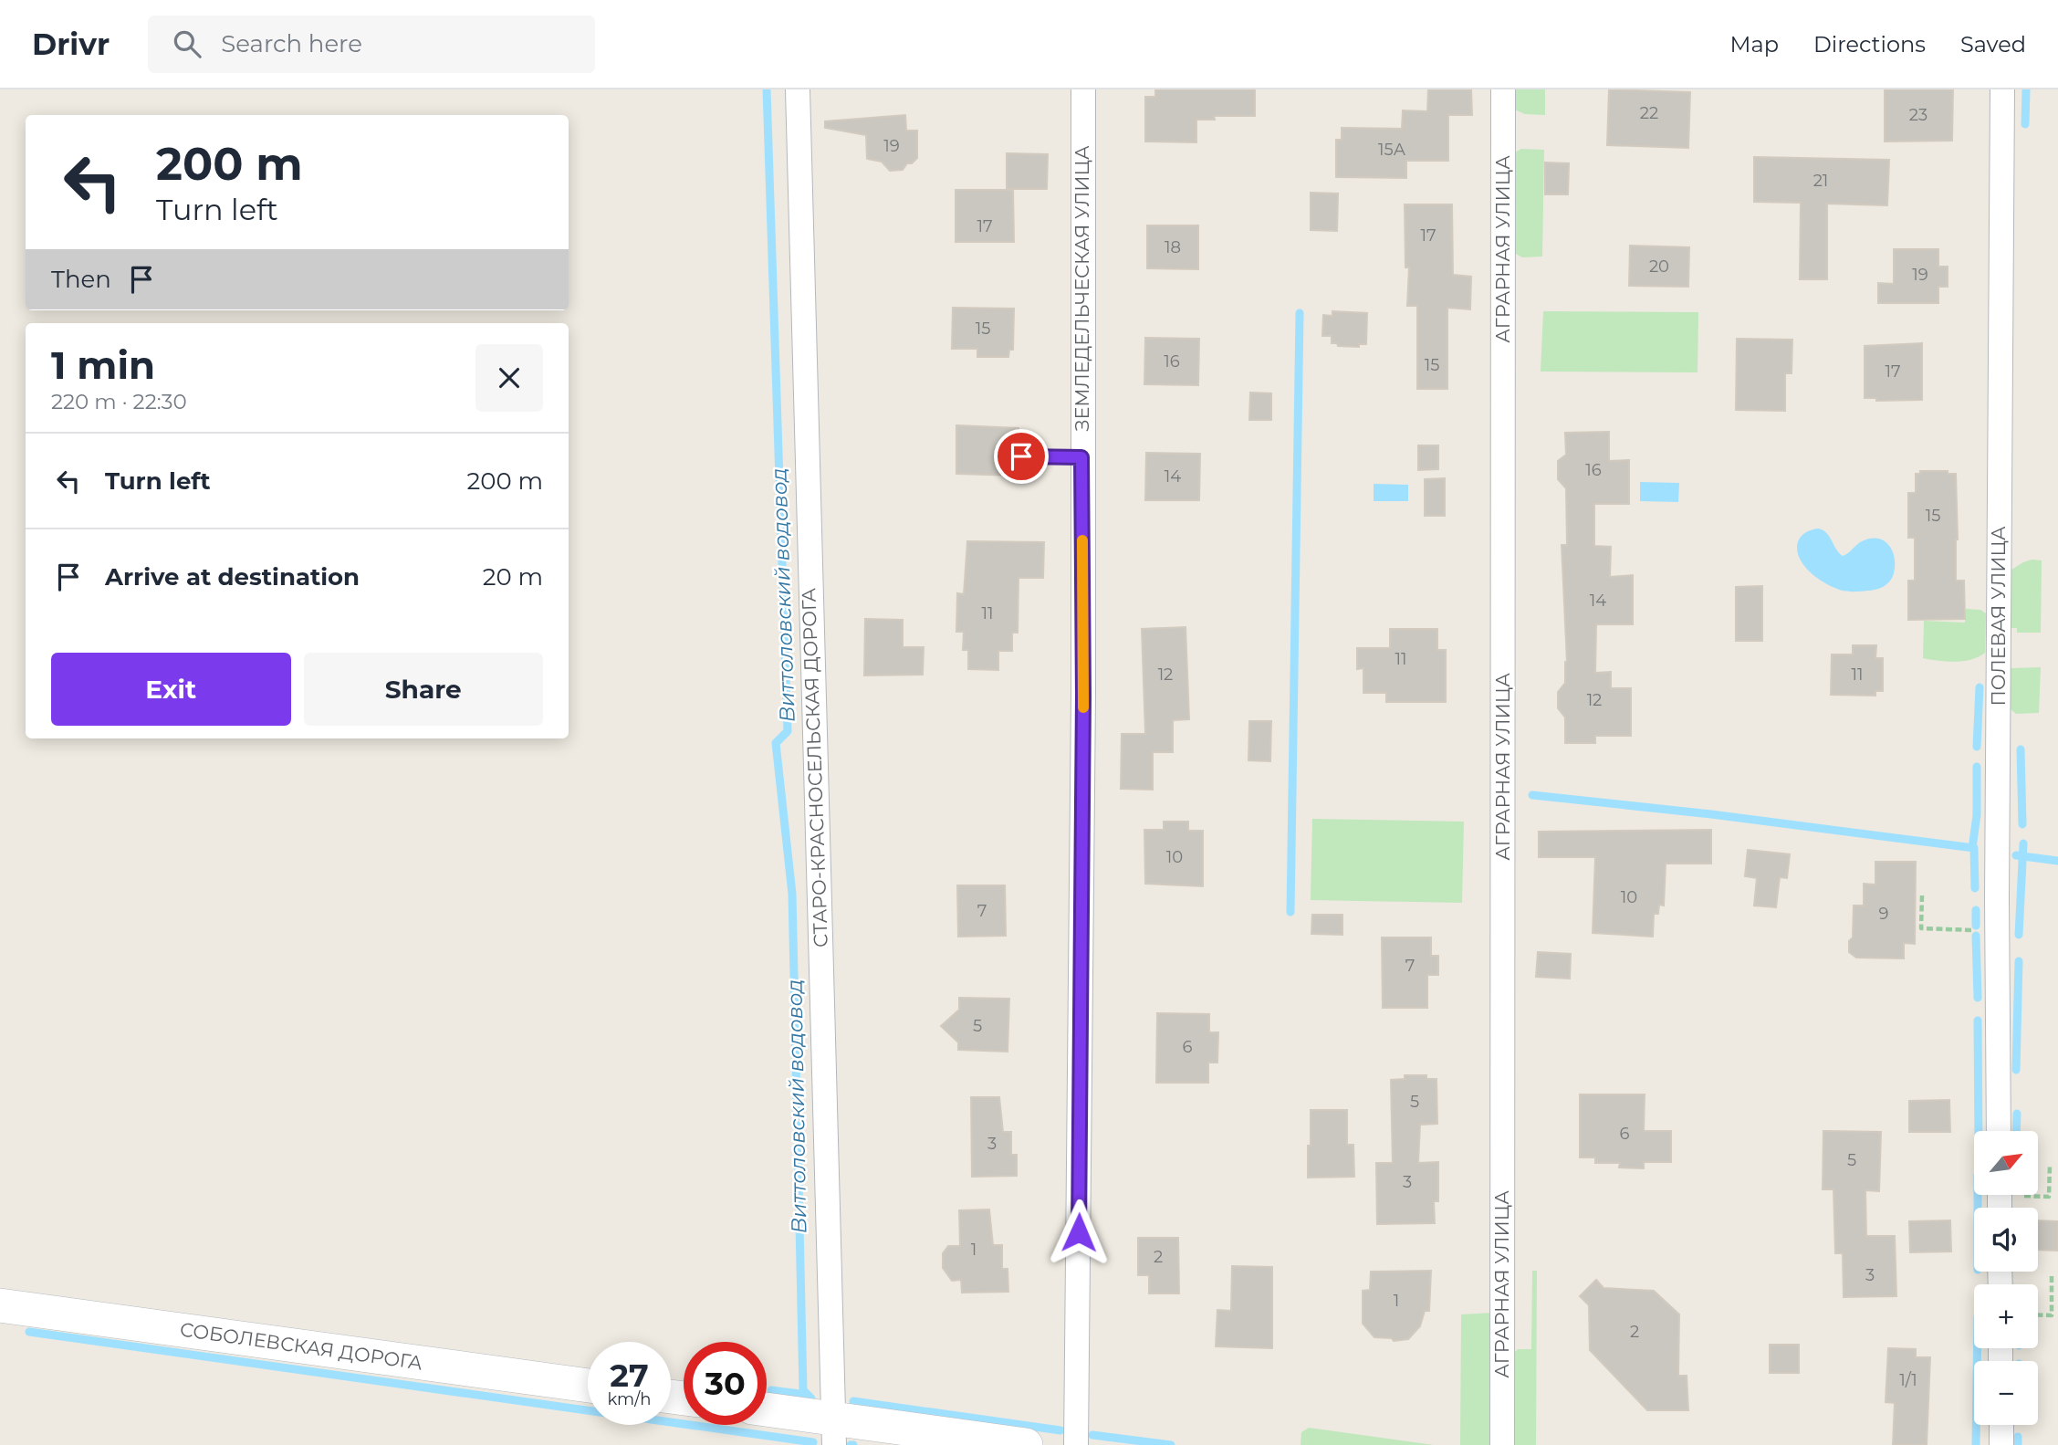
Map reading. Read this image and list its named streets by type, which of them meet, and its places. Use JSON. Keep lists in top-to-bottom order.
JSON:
{
  "streets": {
    "street": [
      "АГРАРНАЯ УЛИЦА",
      "ЗЕМЛЕДЕЛЬЧЕСКАЯ УЛИЦА",
      "ПОЛЕВАЯ УЛИЦА",
      "СТАРО-КРАСНОСЕЛЬСКАЯ ДОРОГА",
      "СОБОЛЕВСКАЯ ДОРОГА"
    ]
  },
  "water": ["Виттоловский водовод"],
  "house_numbers": [
    "22",
    "23",
    "19",
    "15А",
    "21",
    "17",
    "17",
    "18",
    "20",
    "19",
    "15",
    "16",
    "15",
    "17",
    "16",
    "14",
    "15",
    "14",
    "11",
    "11",
    "12",
    "11",
    "12",
    "10",
    "10",
    "7",
    "9",
    "7",
    "5",
    "6",
    "5",
    "6",
    "3",
    "5",
    "3",
    "1",
    "2",
    "3",
    "1",
    "2",
    "1/1"
  ],
  "north": "top right",
  "page": {
    "header": "Drivr",
    "search": "Search here",
    "nav": ["Map", "Directions", "Saved"],
    "turn": ["200 m", "Turn left"],
    "then": "Then",
    "heading": ["1 min", "220 m · 22:30"],
    "list": [
      {
        "name": "Turn left",
        "value": "200 m"
      },
      {
        "name": "Arrive at destination",
        "value": "20 m"
      }
    ],
    "buttons": ["Exit", "Share"],
    "map_buttons": ["+", "−"],
    "speed": "27 km/h",
    "limit": "30"
  }
}
